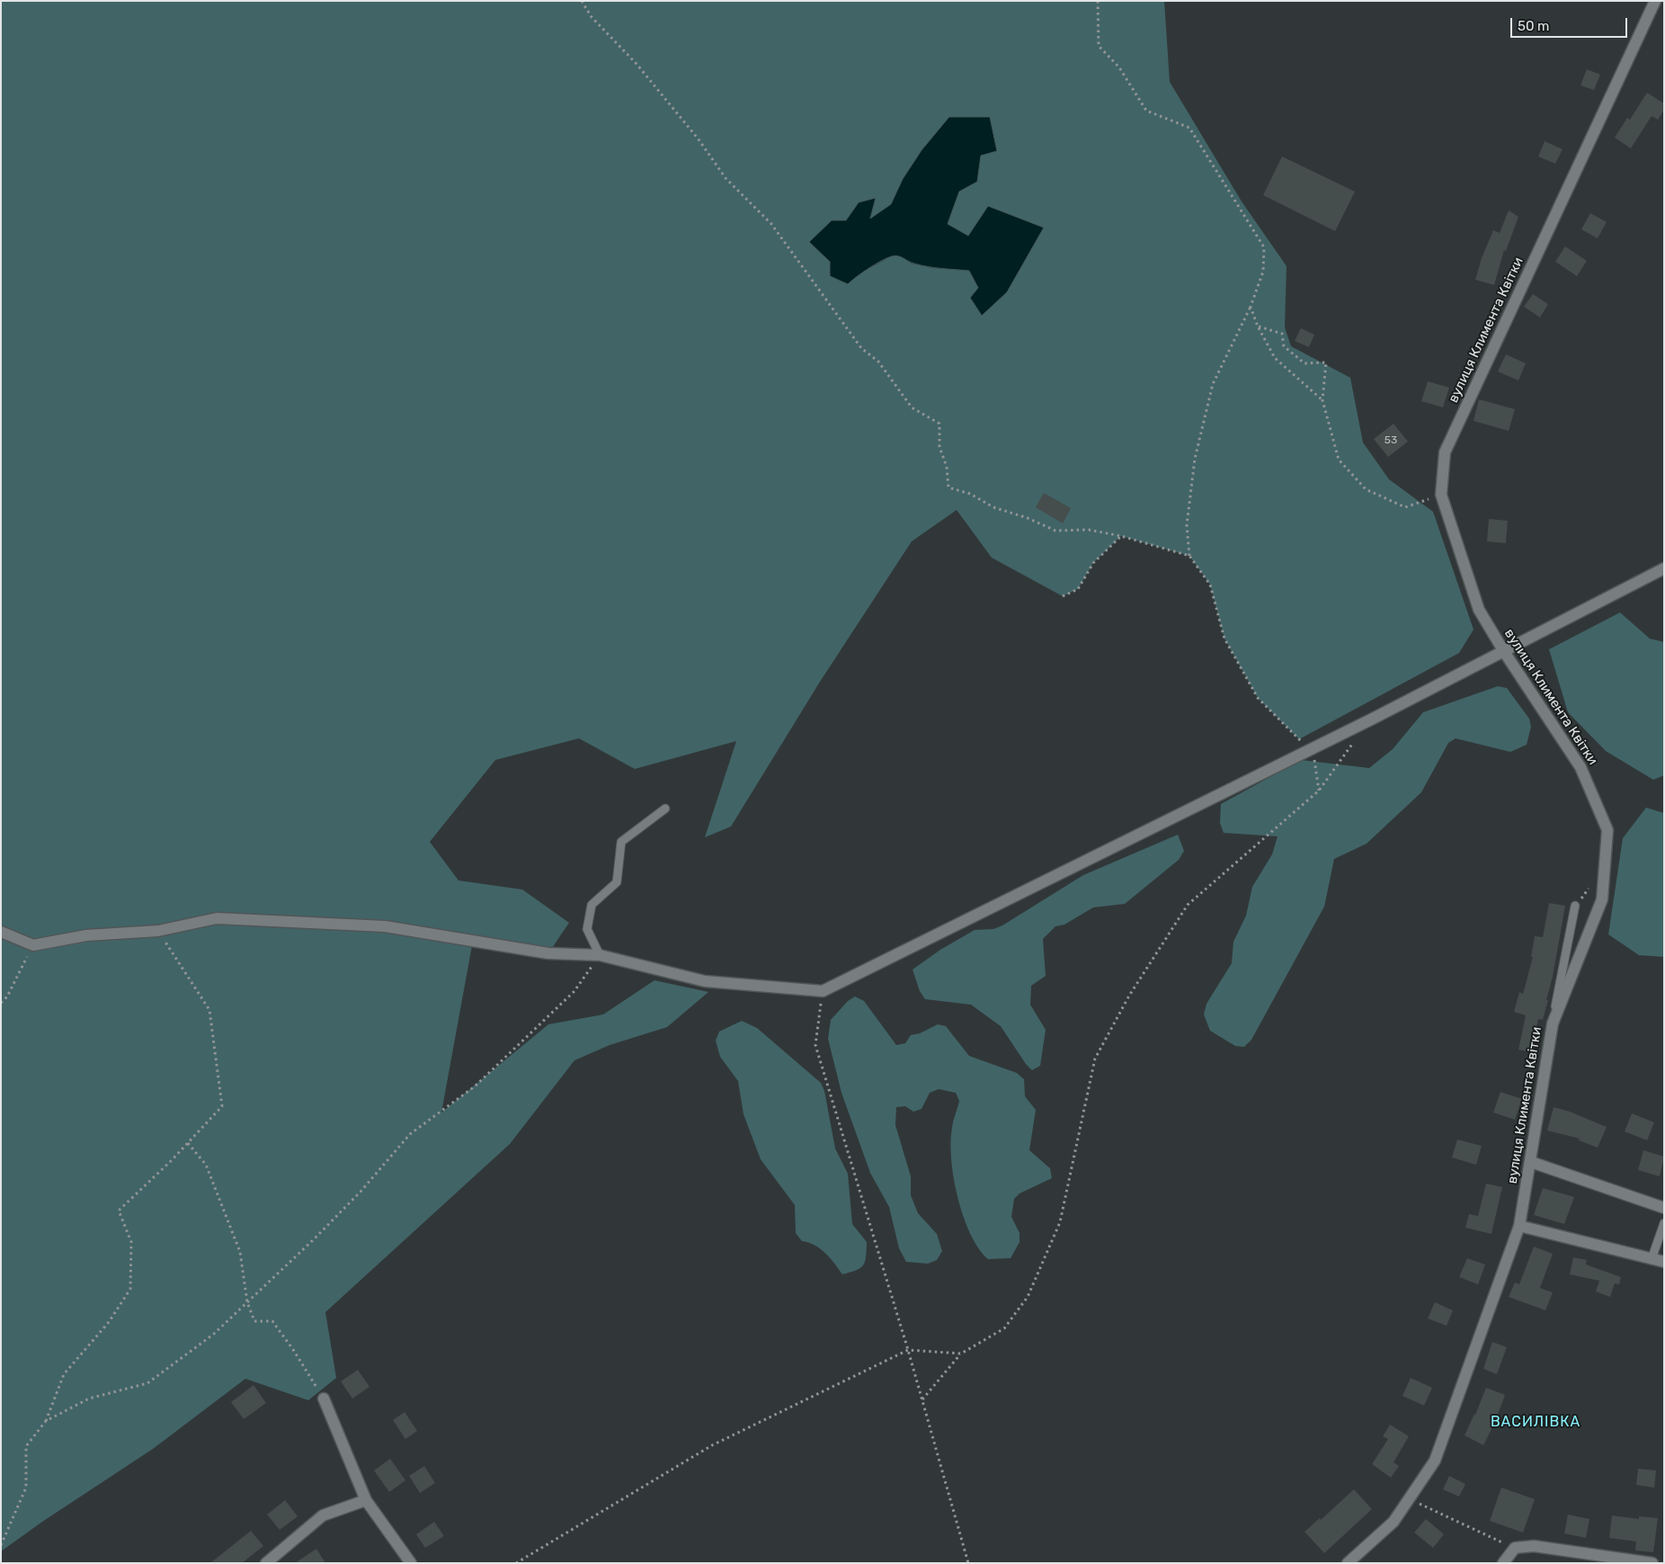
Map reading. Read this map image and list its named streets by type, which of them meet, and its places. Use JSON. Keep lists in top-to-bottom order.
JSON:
{
  "streets": {
    "street": ["вулиця Климента Квітки"]
  },
  "districts": ["ВАСИЛІВКА"],
  "house_numbers": ["53"],
  "scale_bar": "50 m"
}
